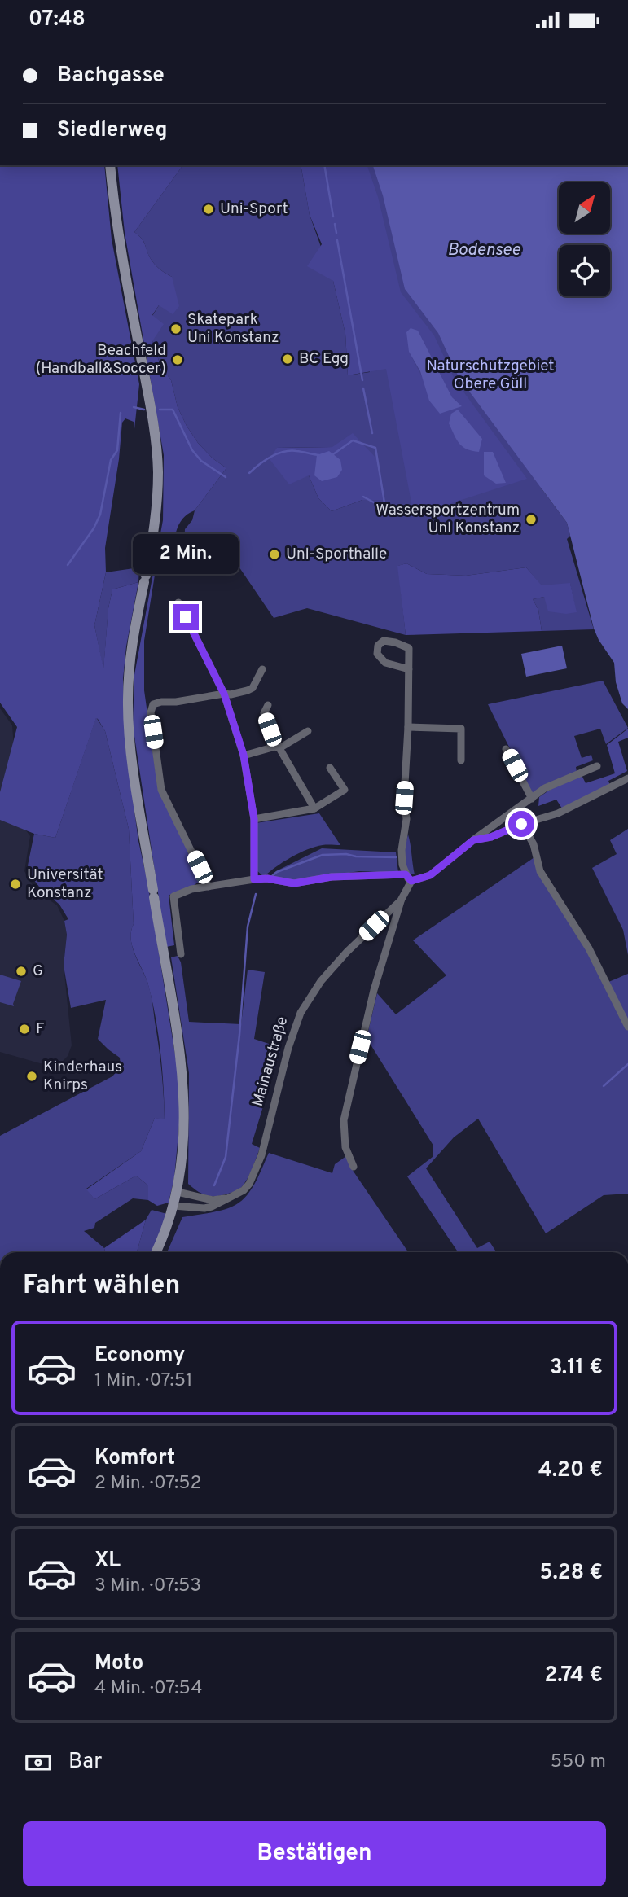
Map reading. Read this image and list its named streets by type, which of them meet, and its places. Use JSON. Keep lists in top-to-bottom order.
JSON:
{
  "streets": {
    "street": ["Mainaustraße"]
  },
  "water": ["Bodensee"],
  "parks": ["Naturschutzgebiet Obere Güll"],
  "places": [
    "Uni-Sport",
    "Skatepark Uni Konstanz",
    "BC Egg",
    "Beachfeld (Handball&Soccer)",
    "Wassersportzentrum Uni Konstanz",
    "Uni-Sporthalle",
    "Universität Konstanz",
    "G",
    "F",
    "Kinderhaus Knirps"
  ],
  "north": "top right",
  "page": {
    "status": "07:48",
    "banner": ["Bachgasse", "Siedlerweg"],
    "bubble": "2 Min.",
    "heading": "Fahrt wählen",
    "list": [
      {
        "name": "Economy",
        "note": "1 Min. · 07:51",
        "value": "3.11 €"
      },
      {
        "name": "Komfort",
        "note": "2 Min. · 07:52",
        "value": "4.20 €"
      },
      {
        "name": "XL",
        "note": "3 Min. · 07:53",
        "value": "5.28 €"
      },
      {
        "name": "Moto",
        "note": "4 Min. · 07:54",
        "value": "2.74 €"
      }
    ],
    "pay": ["Bar", "550 m"],
    "buttons": "Bestätigen"
  }
}
